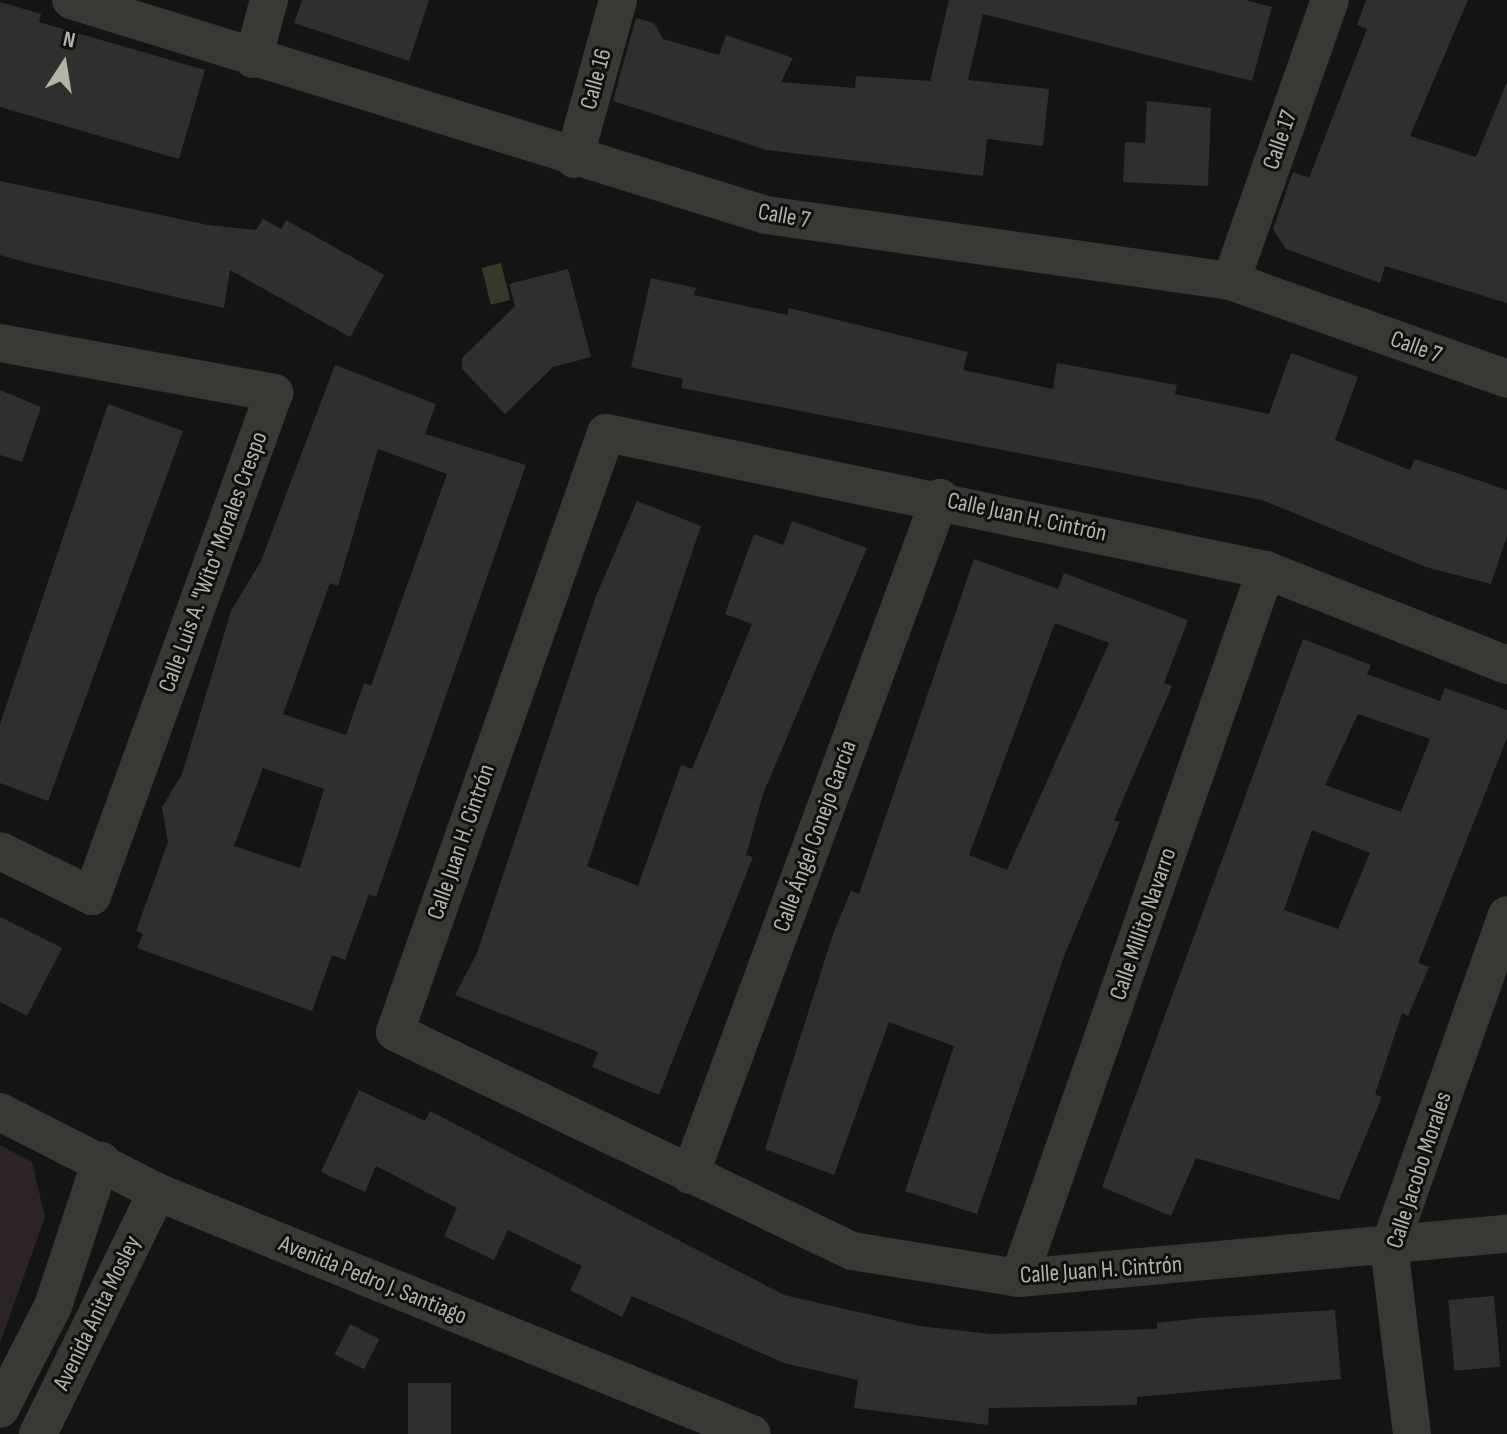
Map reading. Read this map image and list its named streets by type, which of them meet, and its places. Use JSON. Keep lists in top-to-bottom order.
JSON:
{
  "streets": {
    "street": [
      "Calle 16",
      "Calle 17",
      "Calle 7",
      "Calle Juan H. Cintrón",
      "Calle Luis A. \"Wito\" Morales Crespo",
      "Calle Ángel Conejo García",
      "Calle Millito Navarro",
      "Calle Jacobo Morales",
      "Avenida Pedro J. Santiago",
      "Avenida Anita Mosley"
    ]
  },
  "crossings": [
    ["Calle 16", "Calle 7"],
    ["Calle 17", "Calle 7"],
    ["Calle Juan H. Cintrón", "Calle Ángel Conejo García"],
    ["Calle Juan H. Cintrón", "Calle Millito Navarro"],
    ["Calle Juan H. Cintrón", "Calle Jacobo Morales"],
    ["Avenida Pedro J. Santiago", "Avenida Anita Mosley"]
  ],
  "north": "top"
}
